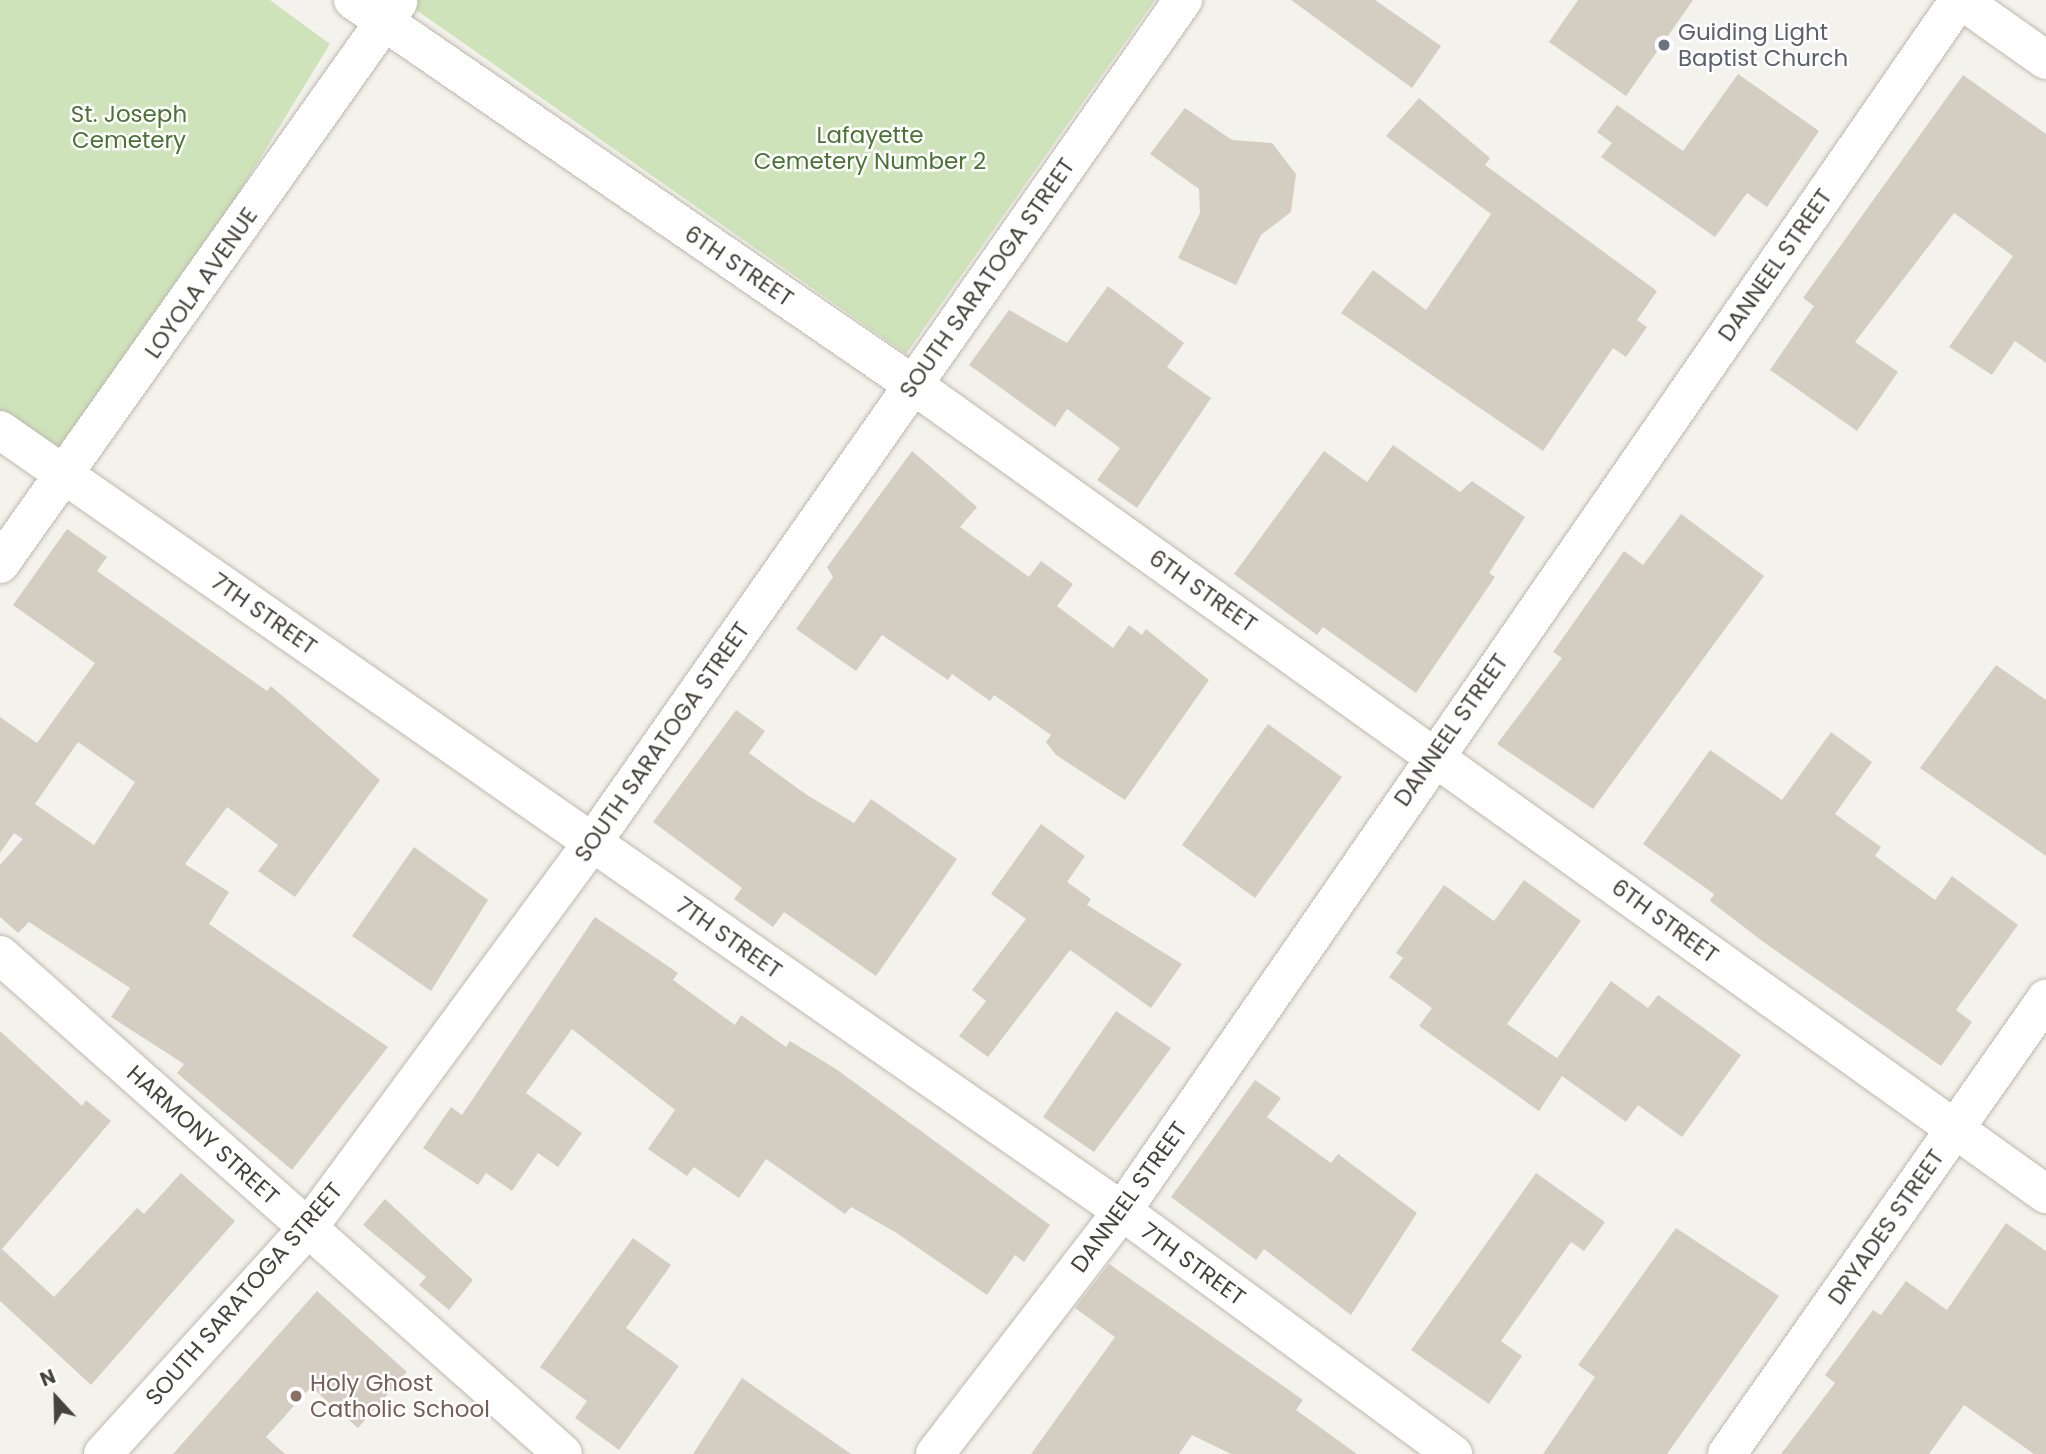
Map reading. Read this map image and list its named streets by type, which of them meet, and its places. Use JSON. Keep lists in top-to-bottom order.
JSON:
{
  "streets": {
    "street": [
      "DANNEEL STREET",
      "6TH STREET",
      "SOUTH SARATOGA STREET",
      "LOYOLA AVENUE",
      "7TH STREET",
      "HARMONY STREET",
      "DRYADES STREET"
    ]
  },
  "crossings": [
    ["DANNEEL STREET", "6TH STREET"],
    ["DANNEEL STREET", "7TH STREET"],
    ["6TH STREET", "SOUTH SARATOGA STREET"],
    ["6TH STREET", "LOYOLA AVENUE"],
    ["6TH STREET", "DRYADES STREET"],
    ["SOUTH SARATOGA STREET", "7TH STREET"],
    ["SOUTH SARATOGA STREET", "HARMONY STREET"],
    ["LOYOLA AVENUE", "7TH STREET"]
  ],
  "parks": ["St. Joseph Cemetery", "Lafayette Cemetery Number 2"],
  "places": ["Guiding Light Baptist Church", "Holy Ghost Catholic School"],
  "north": "top"
}
